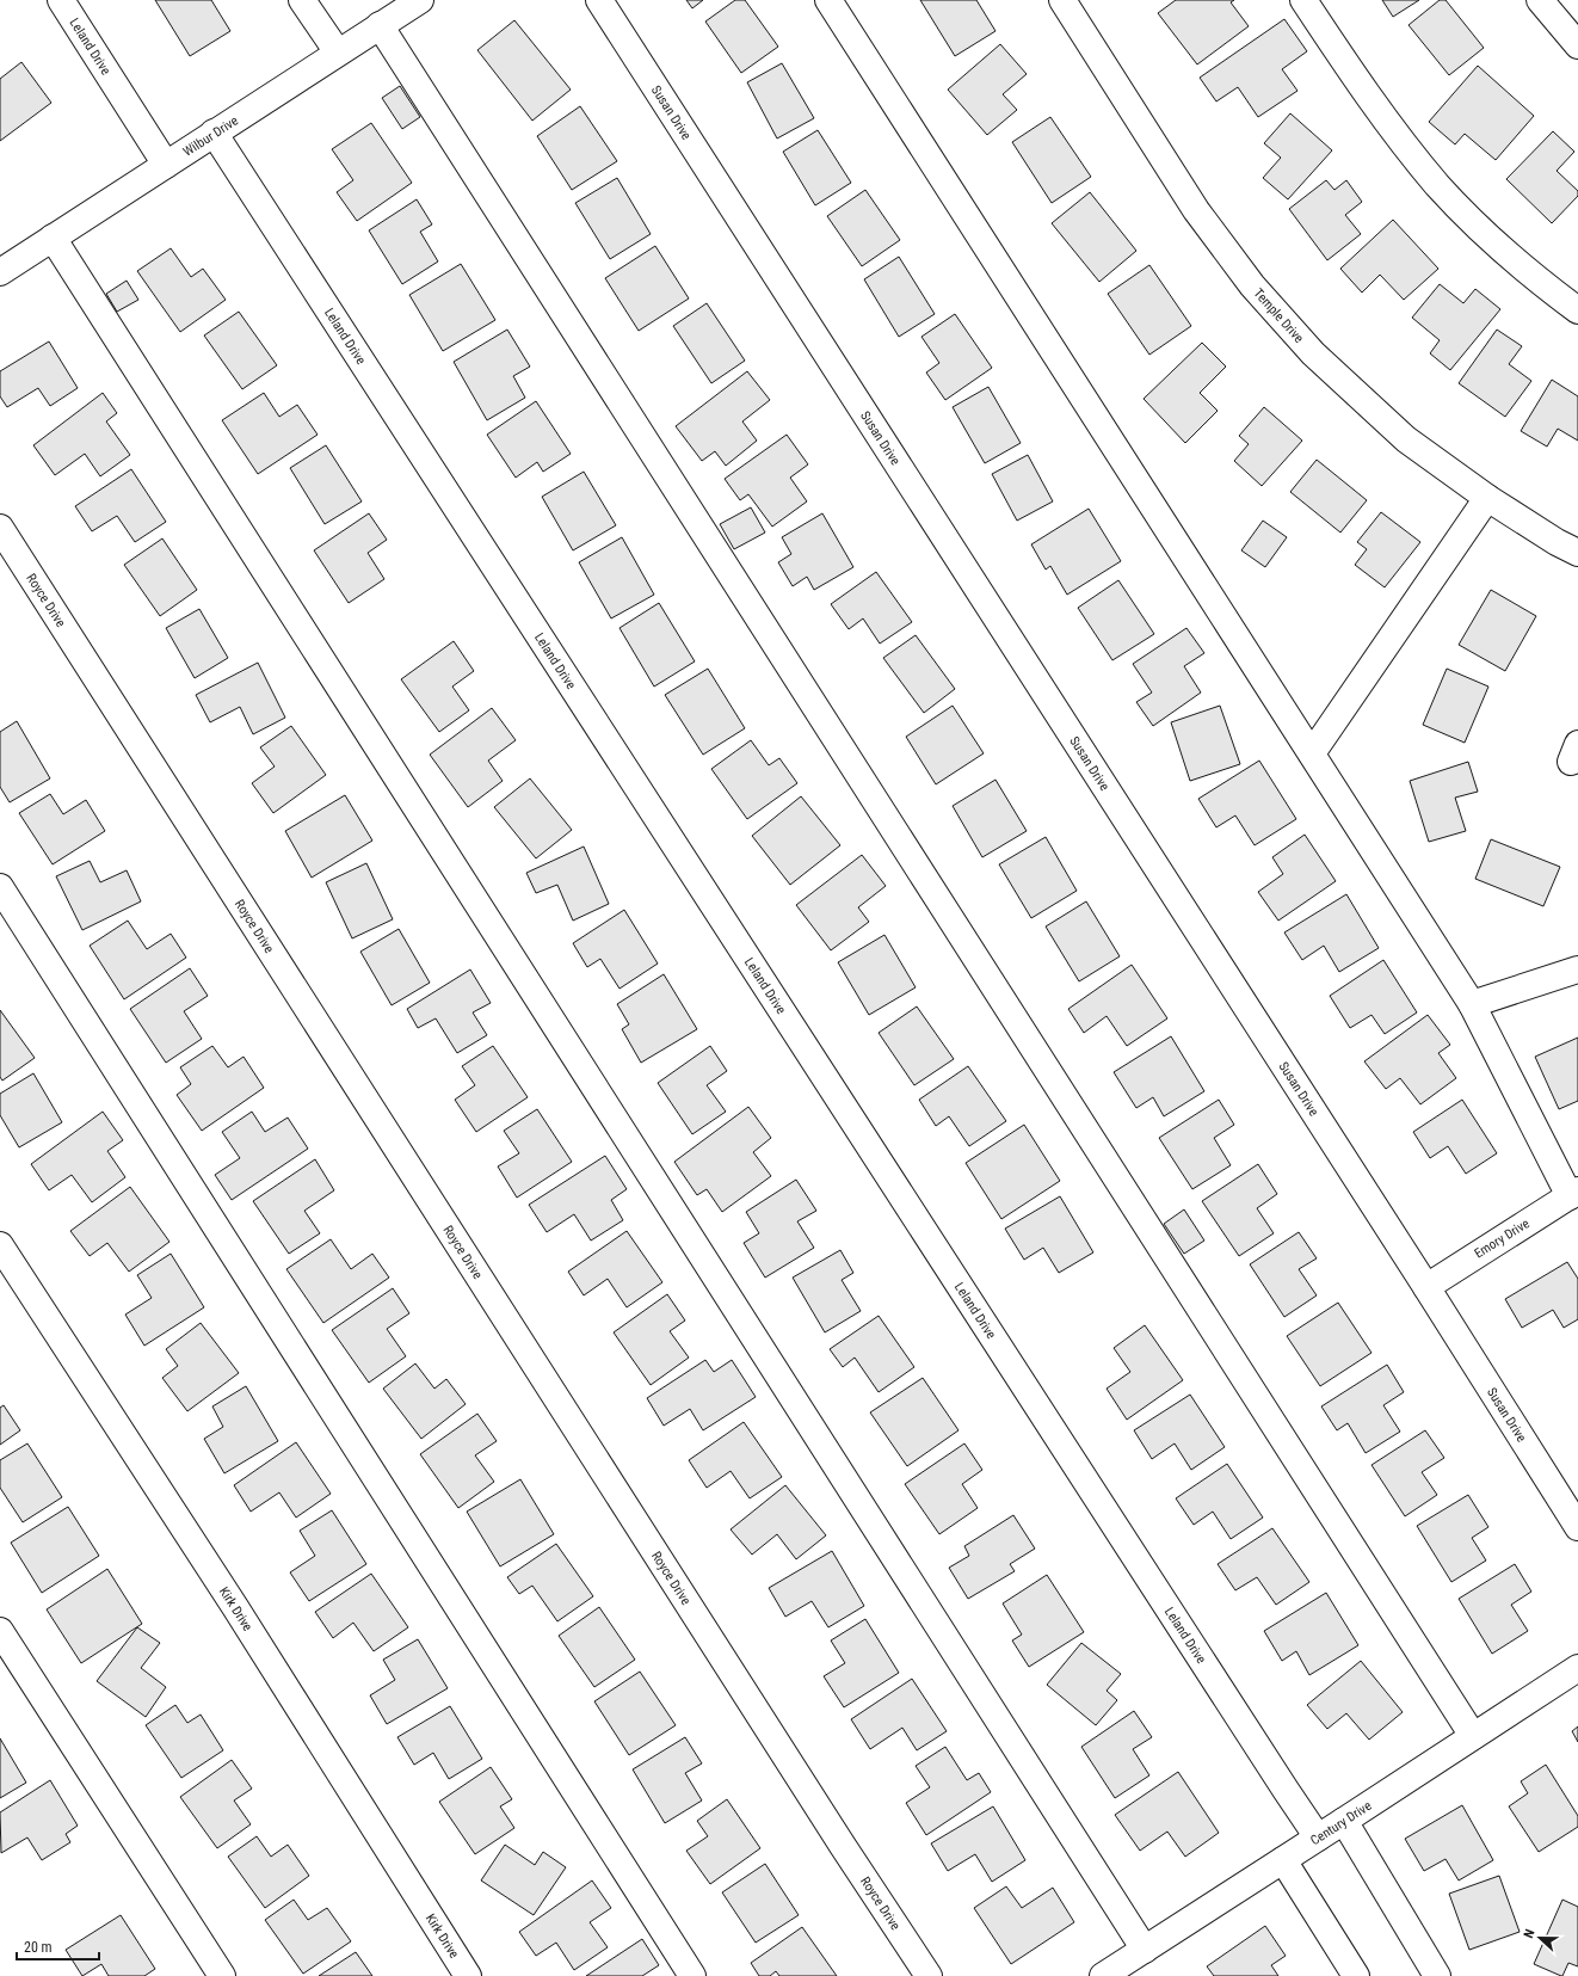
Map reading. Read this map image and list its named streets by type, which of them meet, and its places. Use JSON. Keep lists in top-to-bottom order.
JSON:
{
  "streets": {
    "street": [
      "Leland Drive",
      "Susan Drive",
      "Wilbur Drive",
      "Temple Drive",
      "Royce Drive",
      "Emory Drive",
      "Kirk Drive",
      "Century Drive"
    ]
  },
  "crossings": [
    ["Leland Drive", "Wilbur Drive"],
    ["Leland Drive", "Century Drive"],
    ["Susan Drive", "Emory Drive"]
  ],
  "scale_bar": "20 m",
  "north": "left"
}
